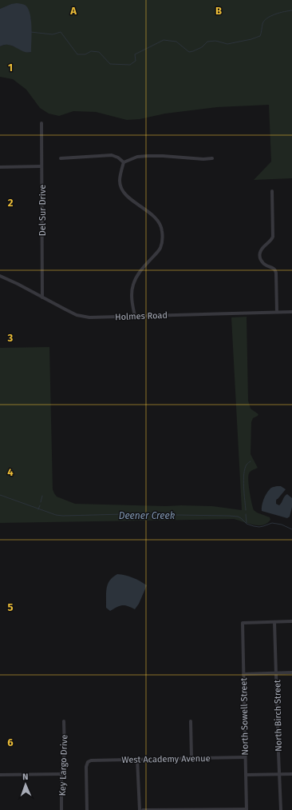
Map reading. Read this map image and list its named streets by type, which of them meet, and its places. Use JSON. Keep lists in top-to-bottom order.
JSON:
{
  "streets": {
    "street": [
      "Del Sur Drive",
      "Holmes Road",
      "North Birch Street",
      "North Sowell Street",
      "West Academy Avenue",
      "Key Largo Drive"
    ]
  },
  "crossings": [
    ["Del Sur Drive", "Holmes Road"],
    ["North Birch Street", "North Sowell Street"],
    ["North Sowell Street", "West Academy Avenue"]
  ],
  "water": ["Deener Creek"],
  "north": "top",
  "grid": {
    "columns": ["A", "B"],
    "rows": [
      "1",
      "2",
      "3",
      "4",
      "5",
      "6"
    ]
  }
}
